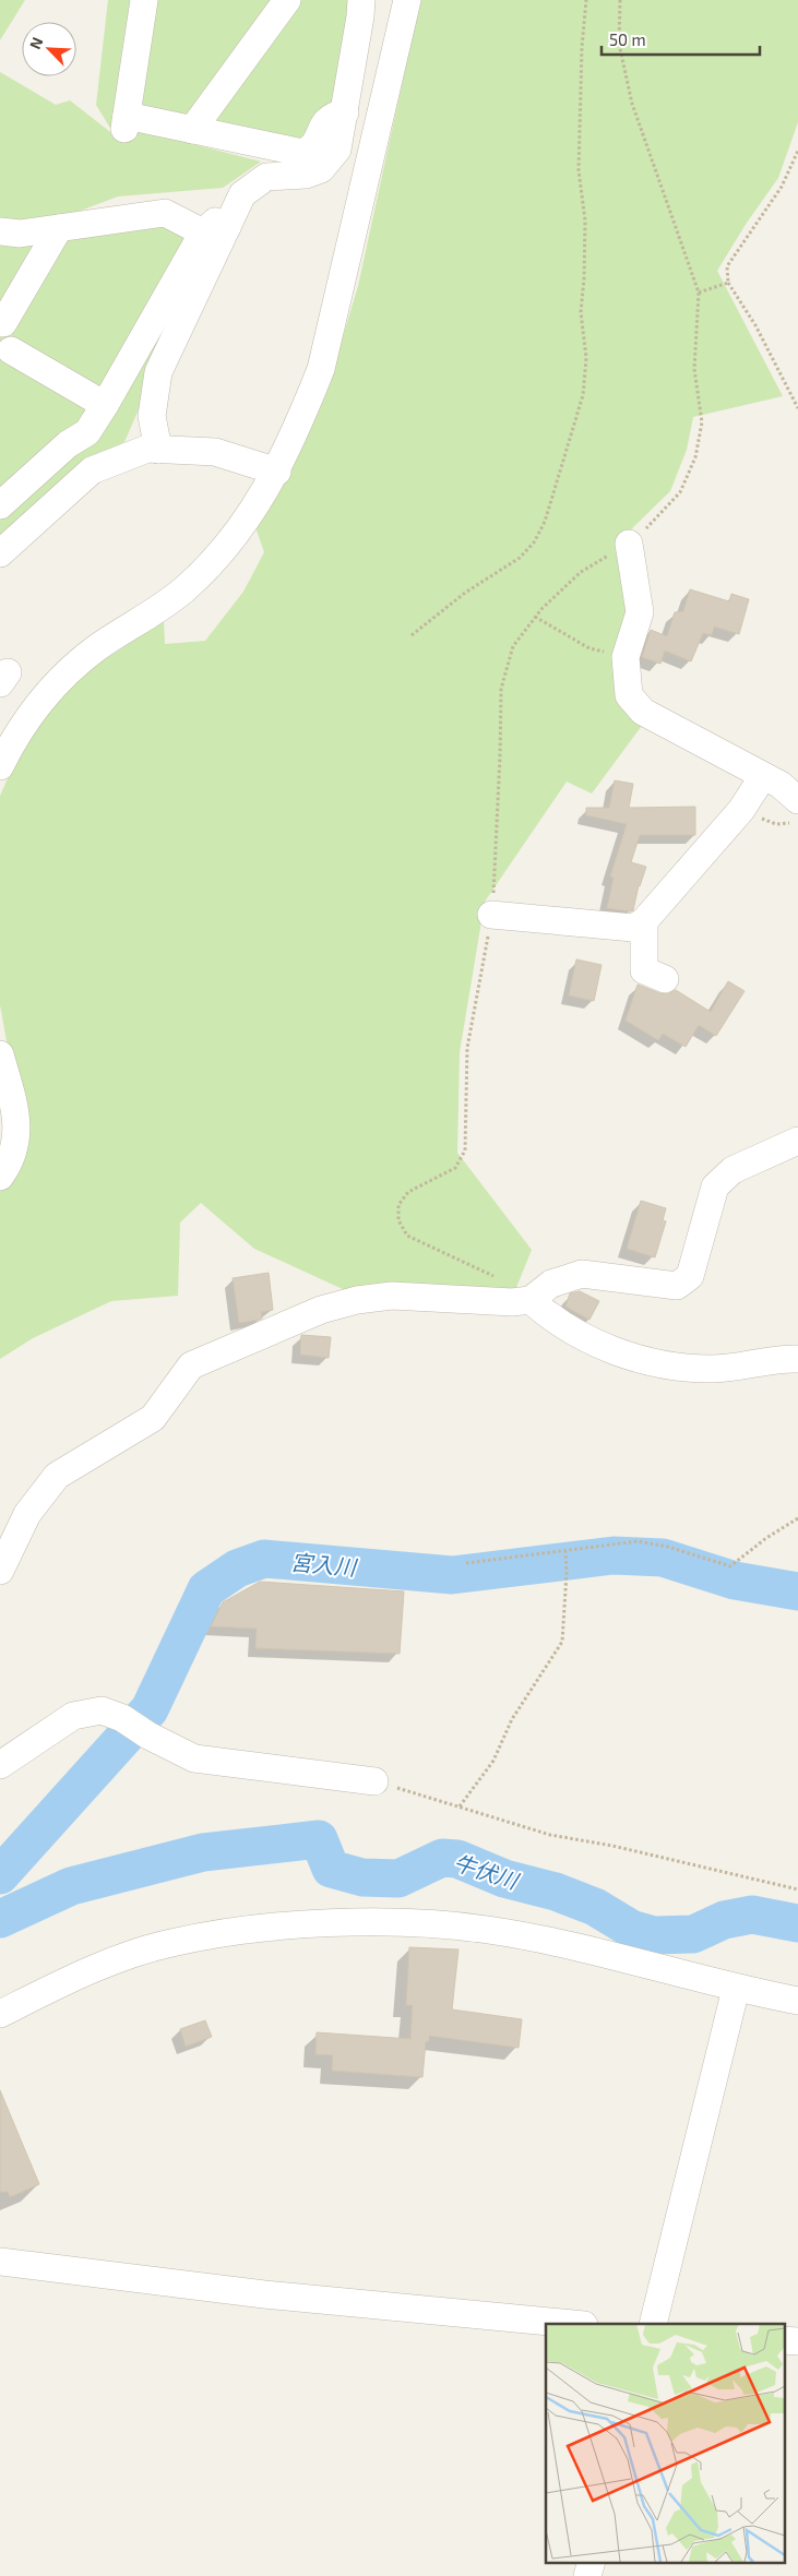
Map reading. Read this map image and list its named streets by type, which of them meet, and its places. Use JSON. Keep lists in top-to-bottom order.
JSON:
{
  "water": ["宮入川", "牛伏川"],
  "scale_bar": "50 m",
  "north": "top left"
}
